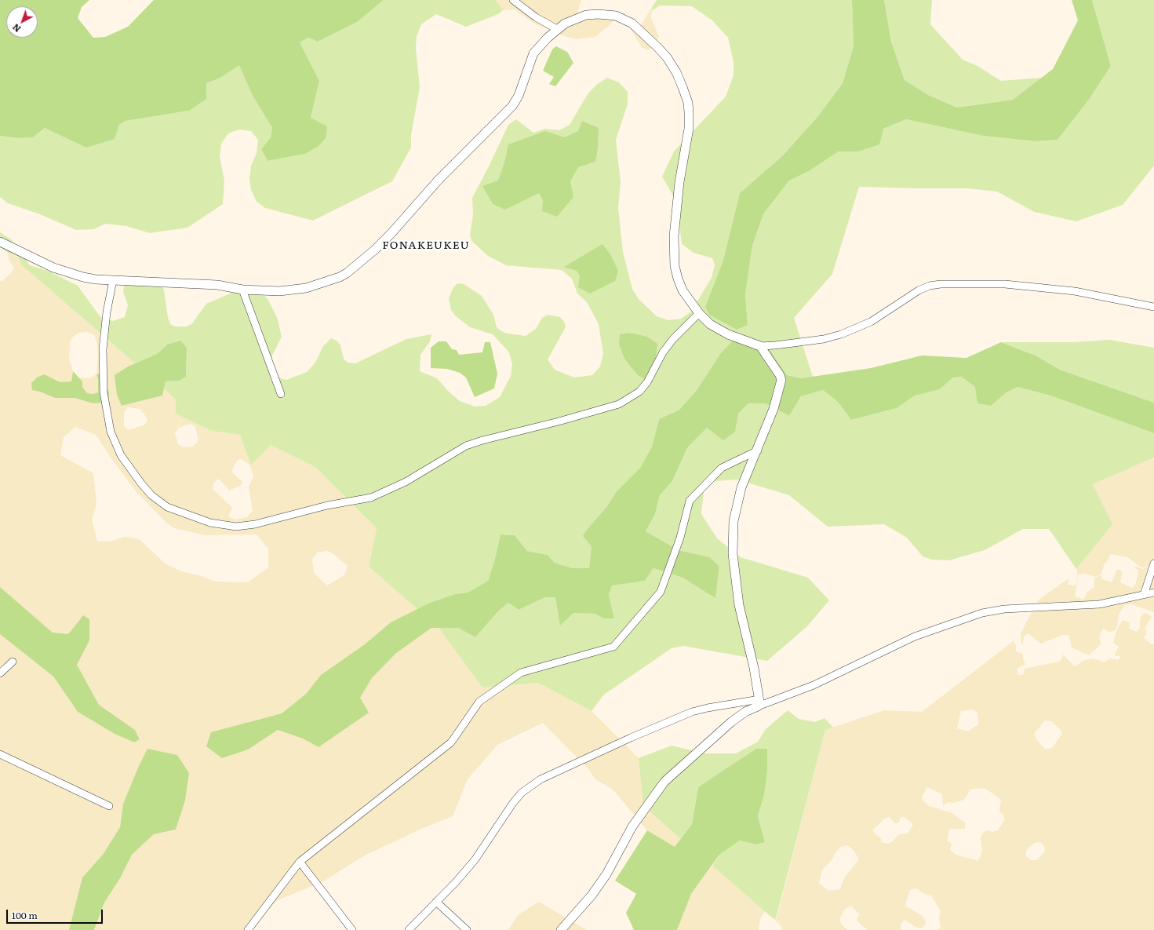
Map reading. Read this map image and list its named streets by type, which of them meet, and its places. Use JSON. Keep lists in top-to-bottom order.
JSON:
{
  "districts": ["FONAKEUKEU"],
  "scale_bar": "100 m",
  "north": "bottom left"
}
